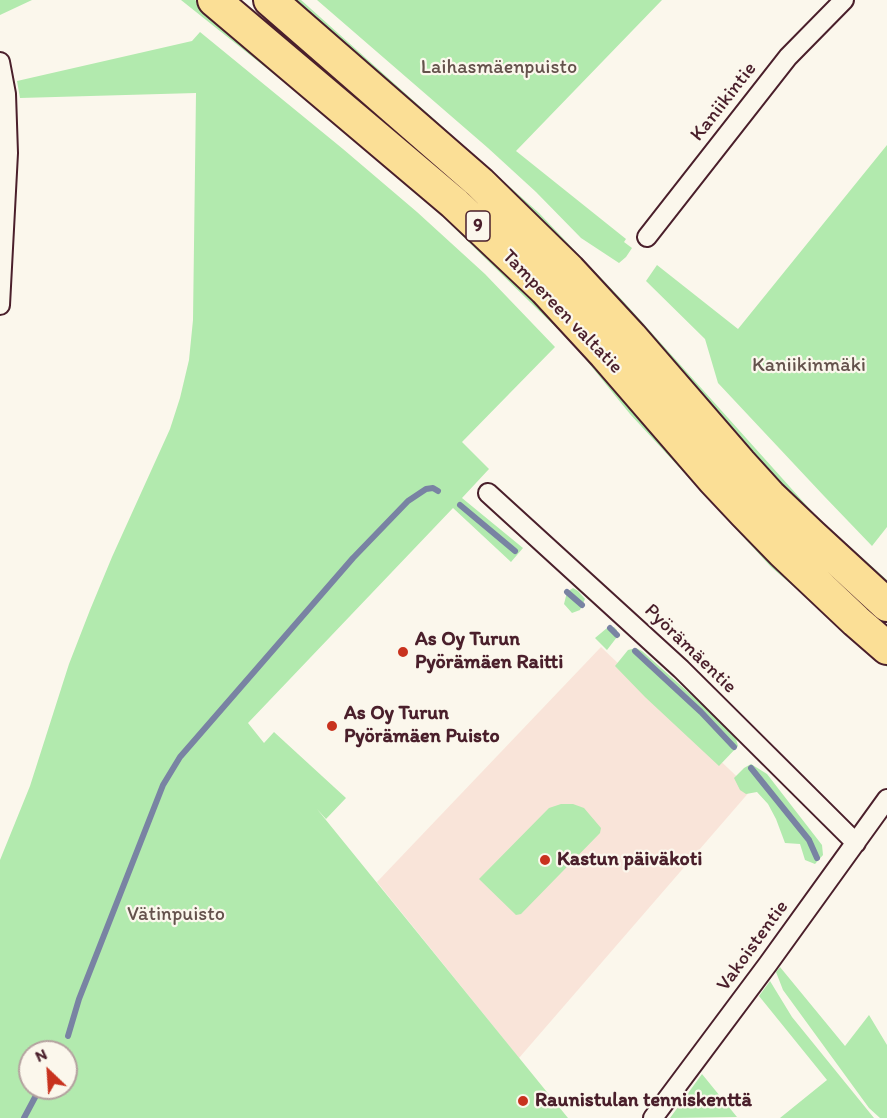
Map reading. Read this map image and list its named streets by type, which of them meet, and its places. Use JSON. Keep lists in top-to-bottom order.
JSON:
{
  "streets": {
    "highway": ["9", "Tampereen valtatie"],
    "street": ["Kaniikintie", "Pyörämäentie", "Vakoistentie"]
  },
  "crossings": [
    ["Pyörämäentie", "Vakoistentie"]
  ],
  "parks": ["Laihasmäenpuisto", "Kaniikinmäki", "Vätinpuisto"],
  "places": [
    "As Oy Turun Pyörämäen Raitti",
    "As Oy Turun Pyörämäen Puisto",
    "Kastun päiväkoti",
    "Raunistulan tenniskenttä"
  ],
  "north": "top left"
}
